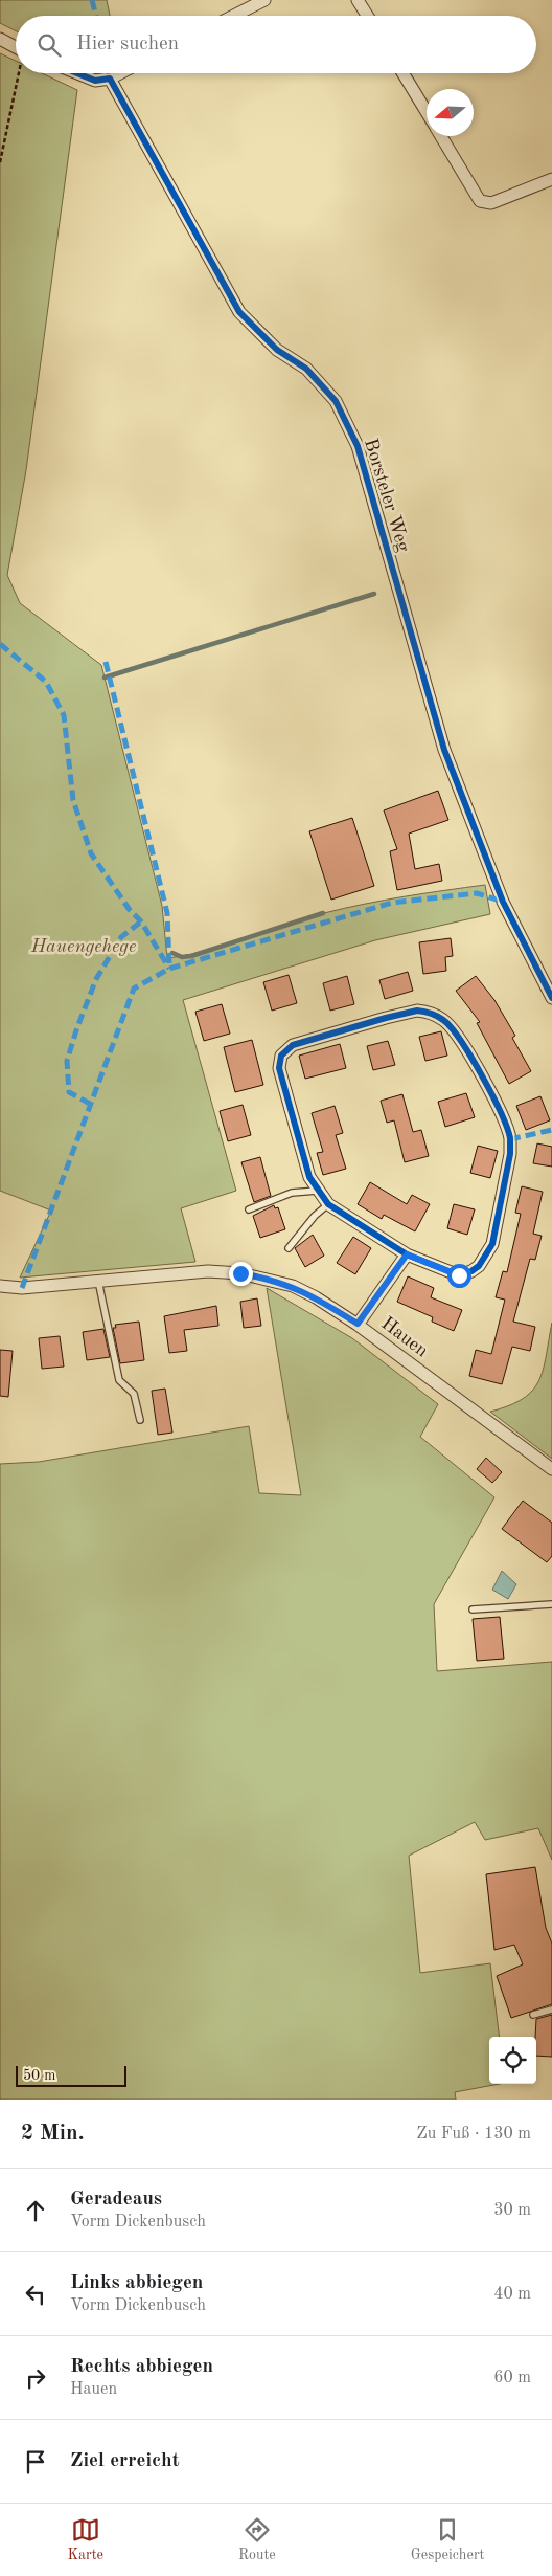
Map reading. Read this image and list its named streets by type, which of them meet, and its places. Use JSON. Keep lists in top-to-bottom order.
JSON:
{
  "streets": {
    "street": ["Borsteler Weg", "Hauen"]
  },
  "parks": ["Hauengehege"],
  "scale_bar": "50 m",
  "north": "left",
  "page": {
    "search": "Hier suchen",
    "scale": "50 m",
    "heading": ["2 Min.", "Zu Fuß · 130 m"],
    "list": [
      ["Geradeaus", "Vorm Dickenbusch", "30 m"],
      ["Links abbiegen", "Vorm Dickenbusch", "40 m"],
      ["Rechts abbiegen", "Hauen", "60 m"],
      "Ziel erreicht"
    ],
    "nav": ["Karte", "Route", "Gespeichert"]
  }
}
